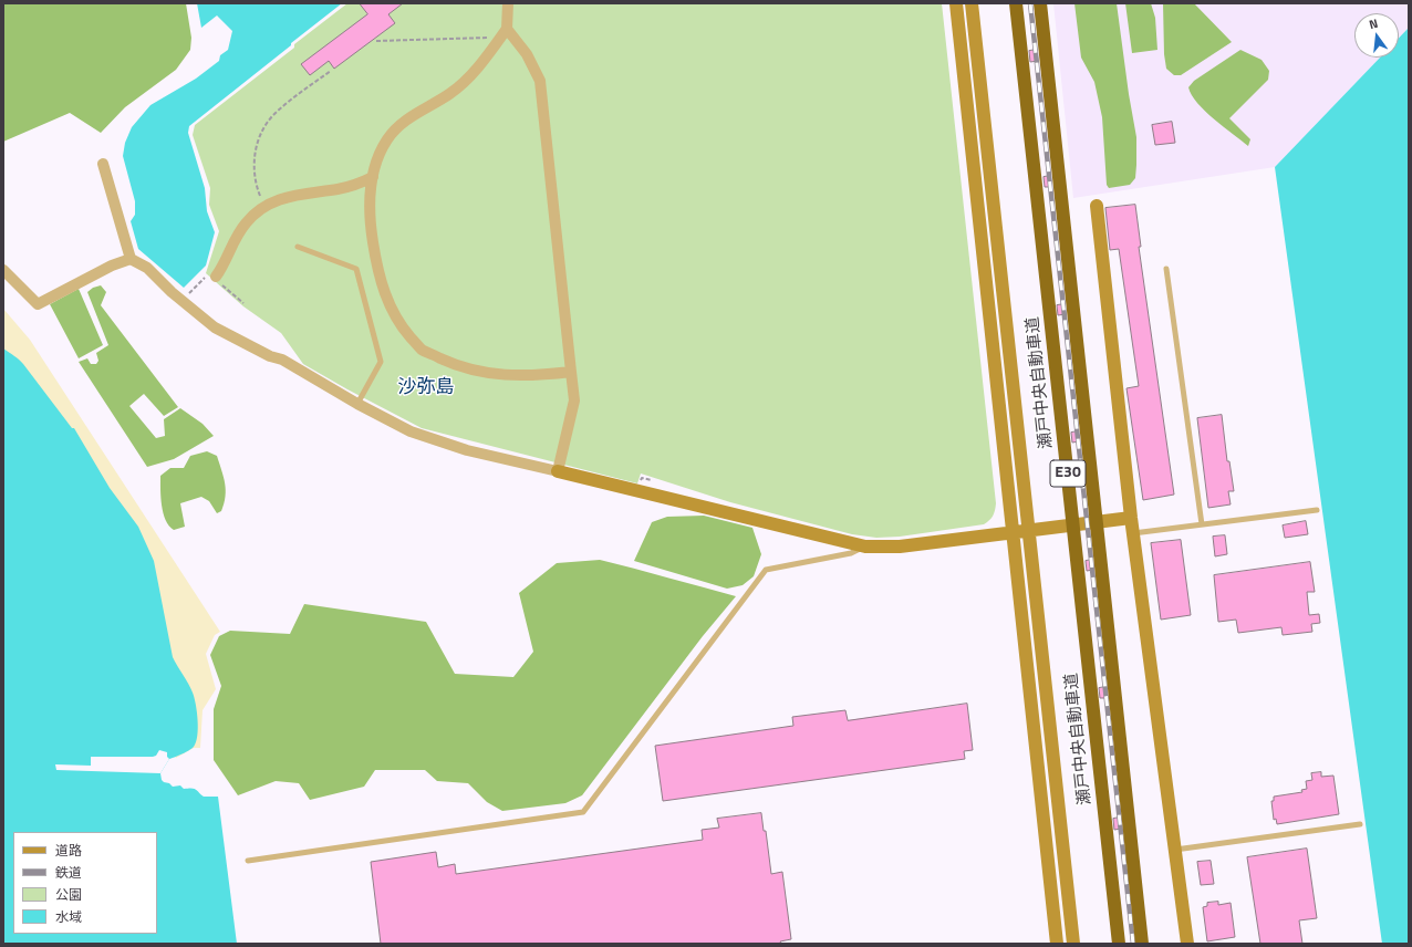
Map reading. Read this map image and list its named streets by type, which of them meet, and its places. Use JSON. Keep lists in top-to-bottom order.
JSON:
{
  "streets": {
    "highway": ["瀬戸中央自動車道", "E30"]
  },
  "districts": ["沙弥島"],
  "legend": [
    "道路",
    "鉄道",
    "公園",
    "水域"
  ],
  "north": "top"
}
